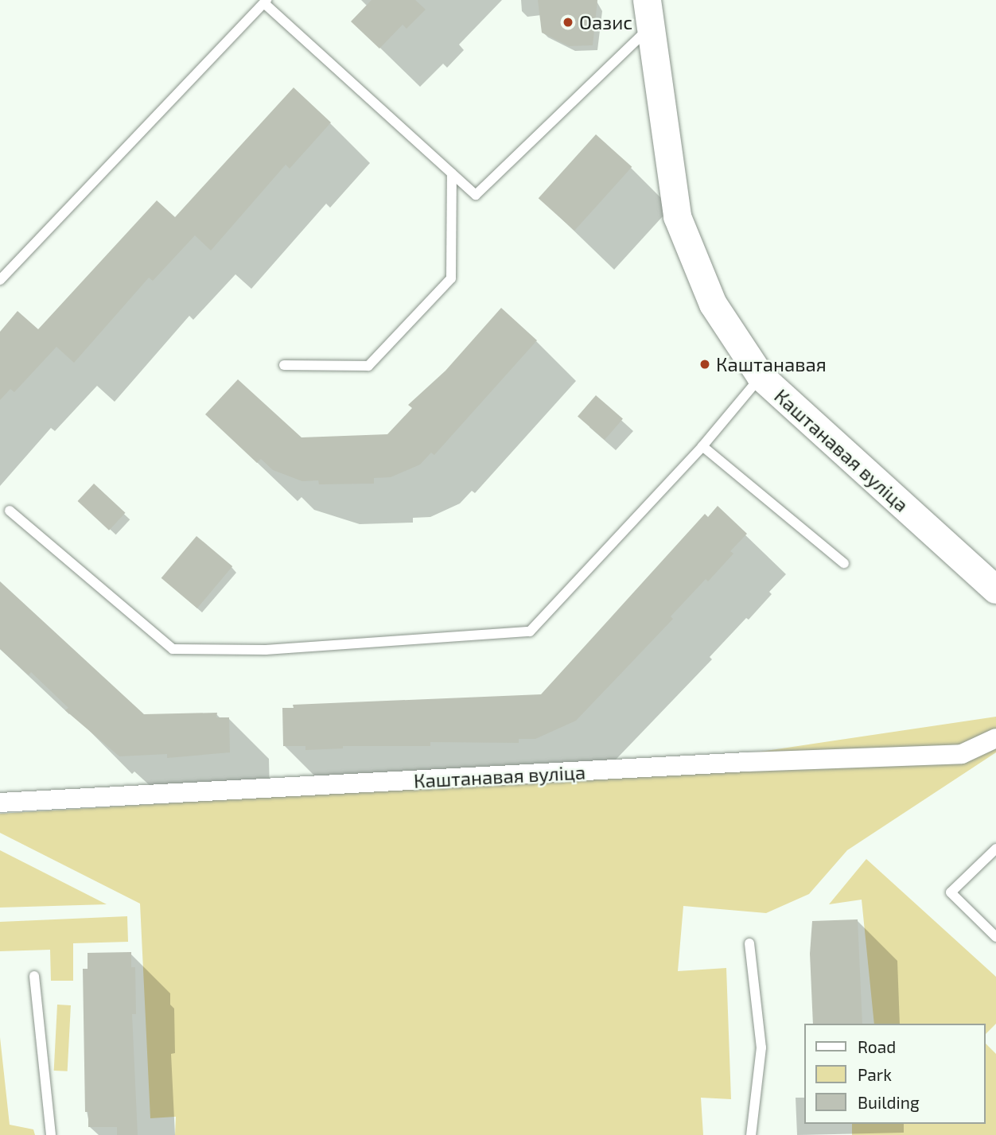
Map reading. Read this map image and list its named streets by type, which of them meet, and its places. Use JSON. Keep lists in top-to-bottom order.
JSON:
{
  "streets": {
    "main road": ["Каштанавая вуліца"]
  },
  "places": ["Оазис", "Каштанавая"],
  "legend": ["Road", "Park", "Building"]
}
